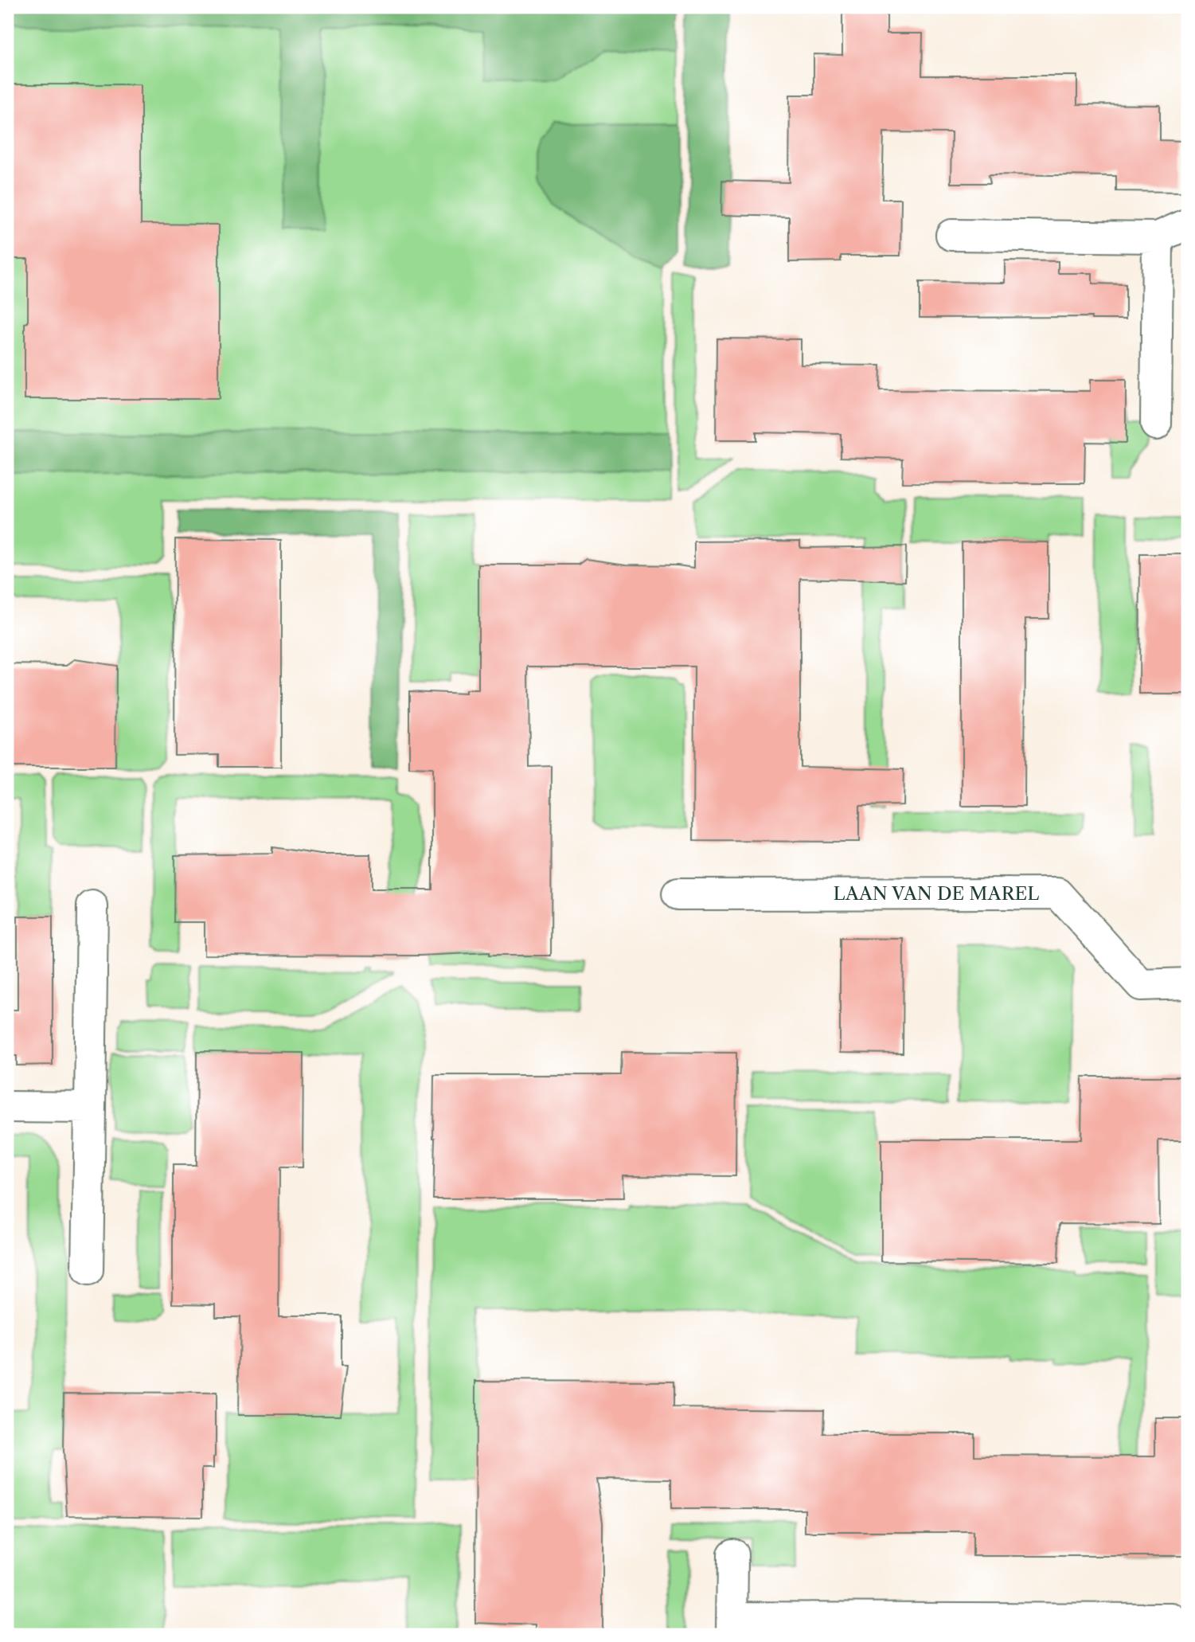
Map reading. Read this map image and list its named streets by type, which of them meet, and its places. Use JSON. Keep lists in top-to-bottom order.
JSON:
{
  "streets": {
    "street": ["LAAN VAN DE MAREL"]
  }
}
